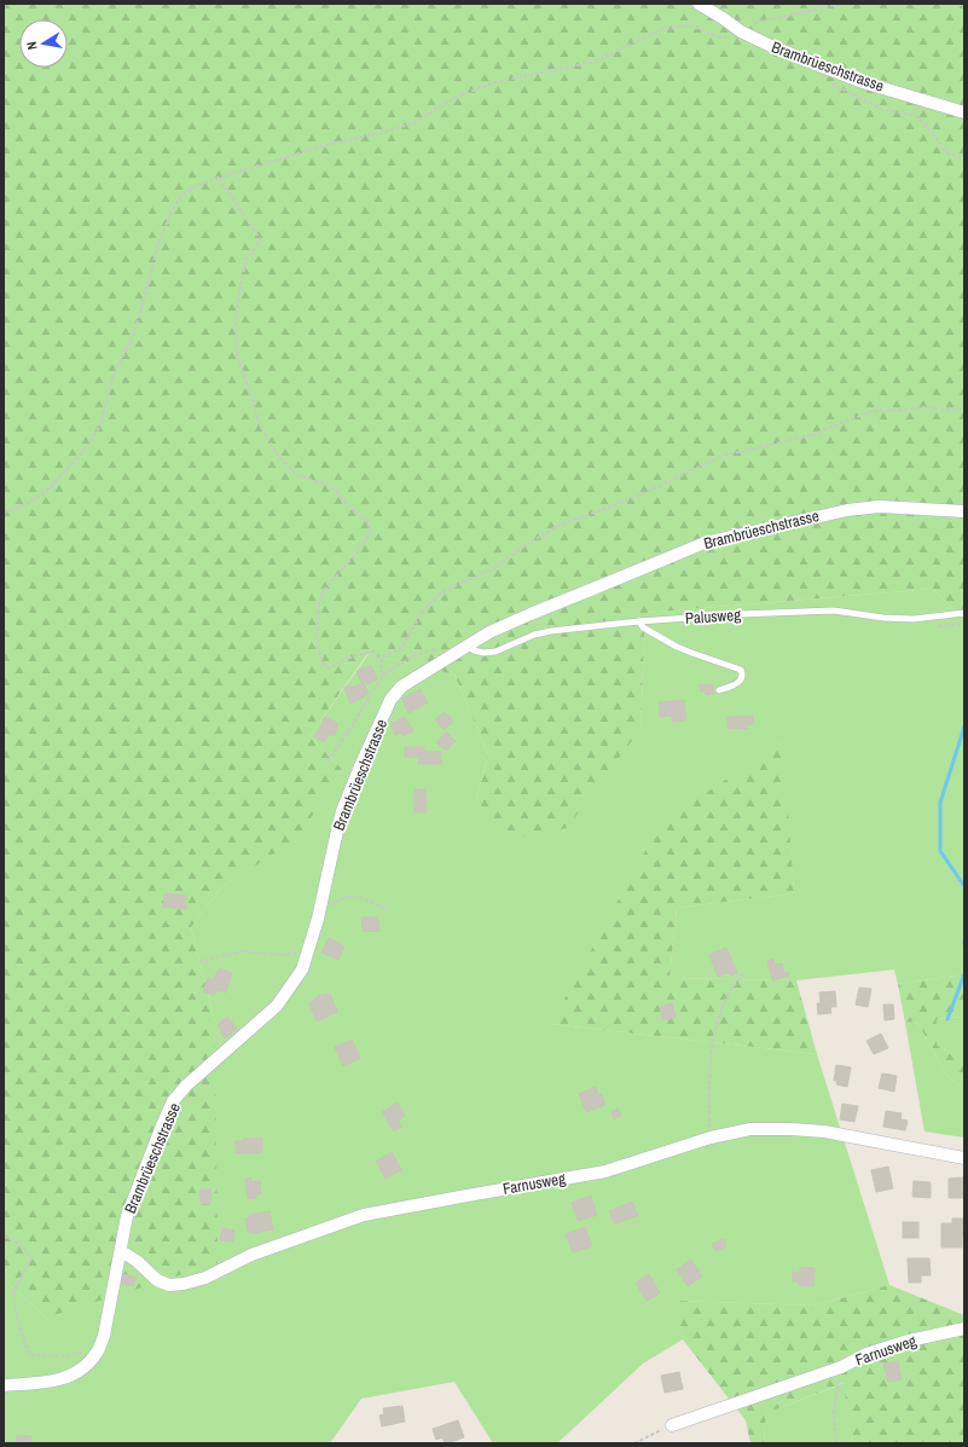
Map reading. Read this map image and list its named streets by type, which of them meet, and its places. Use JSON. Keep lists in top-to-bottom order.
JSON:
{
  "streets": {
    "street": ["Brambrüeschstrasse", "Farnusweg"],
    "lane": ["Palusweg"]
  },
  "crossings": [
    ["Brambrüeschstrasse", "Palusweg"],
    ["Brambrüeschstrasse", "Farnusweg"]
  ],
  "north": "left"
}
